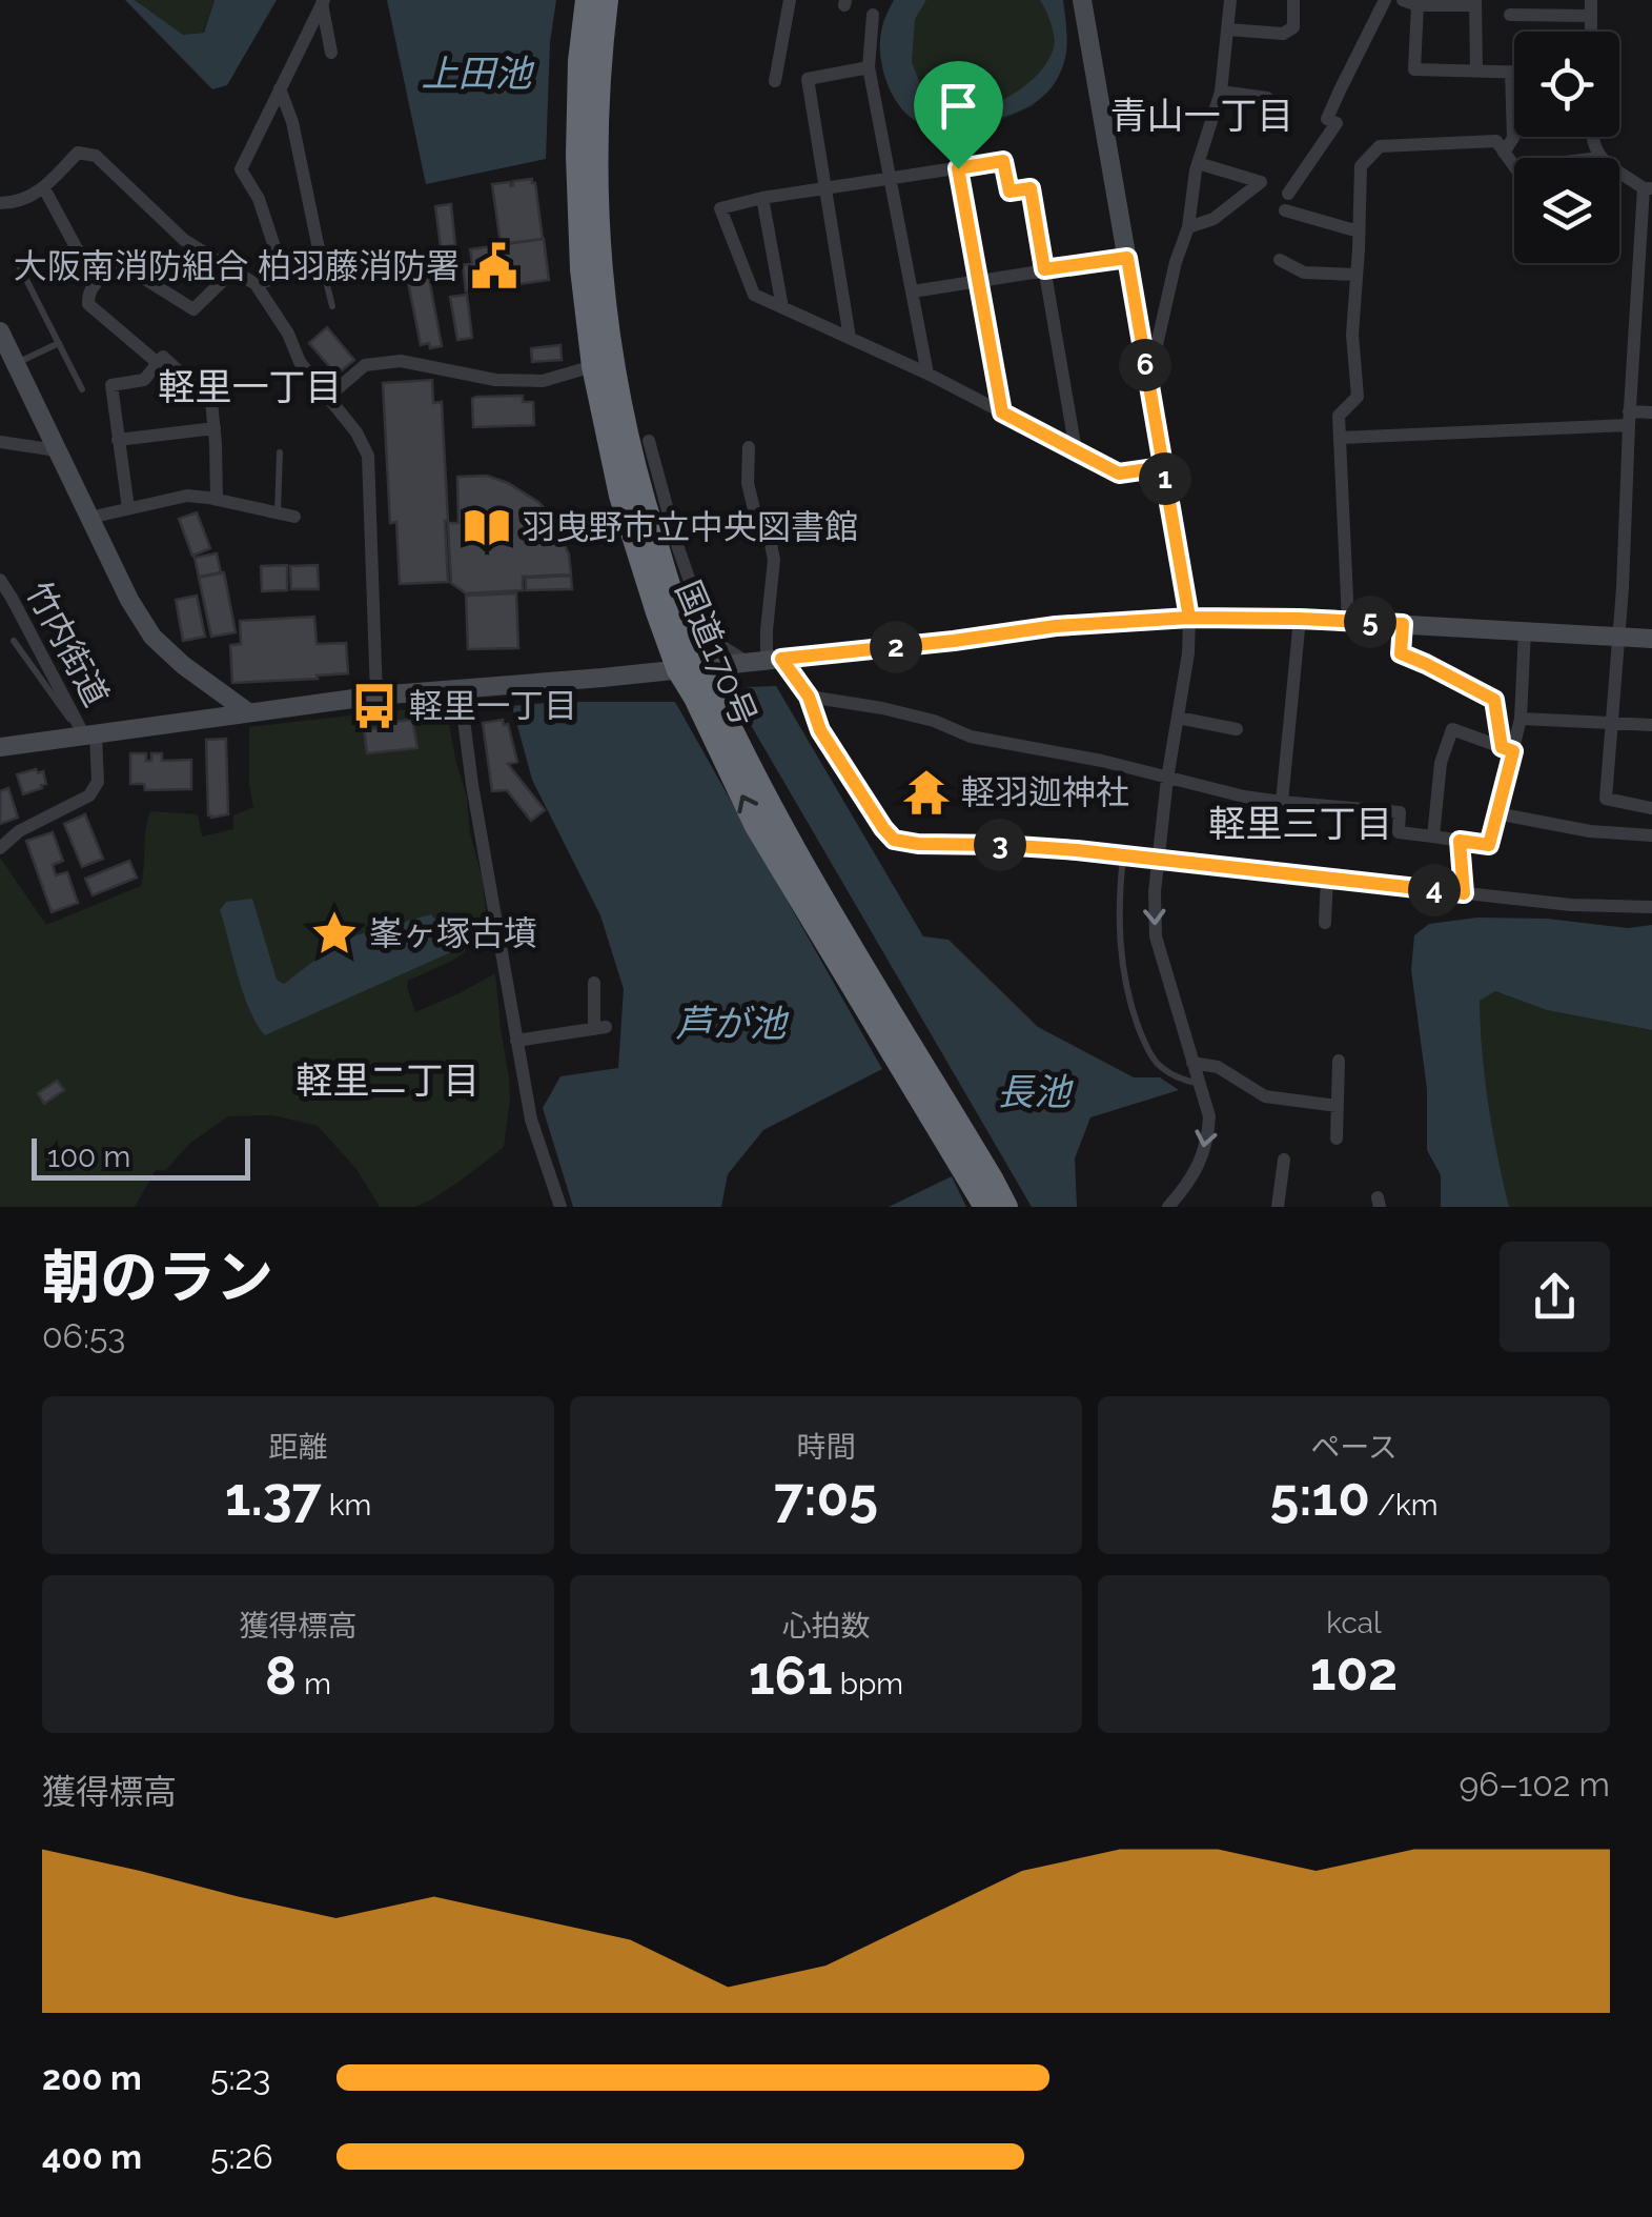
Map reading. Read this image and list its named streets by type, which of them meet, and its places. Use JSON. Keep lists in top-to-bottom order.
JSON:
{
  "streets": {
    "highway": ["国道170号"],
    "street": ["竹内街道"]
  },
  "districts": [
    "青山一丁目",
    "軽里一丁目",
    "軽里三丁目",
    "軽里二丁目"
  ],
  "water": ["上田池", "芦が池", "長池"],
  "places": {
    "public building": ["大阪南消防組合 柏羽藤消防署"],
    "library": ["羽曳野市立中央図書館"],
    "bus stop": ["軽里一丁目"],
    "temple": ["軽羽迦神社"],
    "place": ["峯ヶ塚古墳"]
  },
  "scale_bar": "100 m",
  "page": {
    "pins": [
      "6",
      "1",
      "5",
      "2",
      "3",
      "4"
    ],
    "scale": "100 m",
    "heading": ["朝のラン", "06:53"],
    "stats": [
      ["距離", "1.37 km"],
      ["時間", "7:05"],
      ["ペース", "5:10 /km"],
      ["獲得標高", "8 m"],
      ["心拍数", "161 bpm"],
      ["kcal", "102"]
    ],
    "chart": ["獲得標高", "96–102 m"],
    "list": [
      {
        "name": "200 m",
        "note": "5:23"
      },
      {
        "name": "400 m",
        "note": "5:26"
      }
    ]
  }
}
